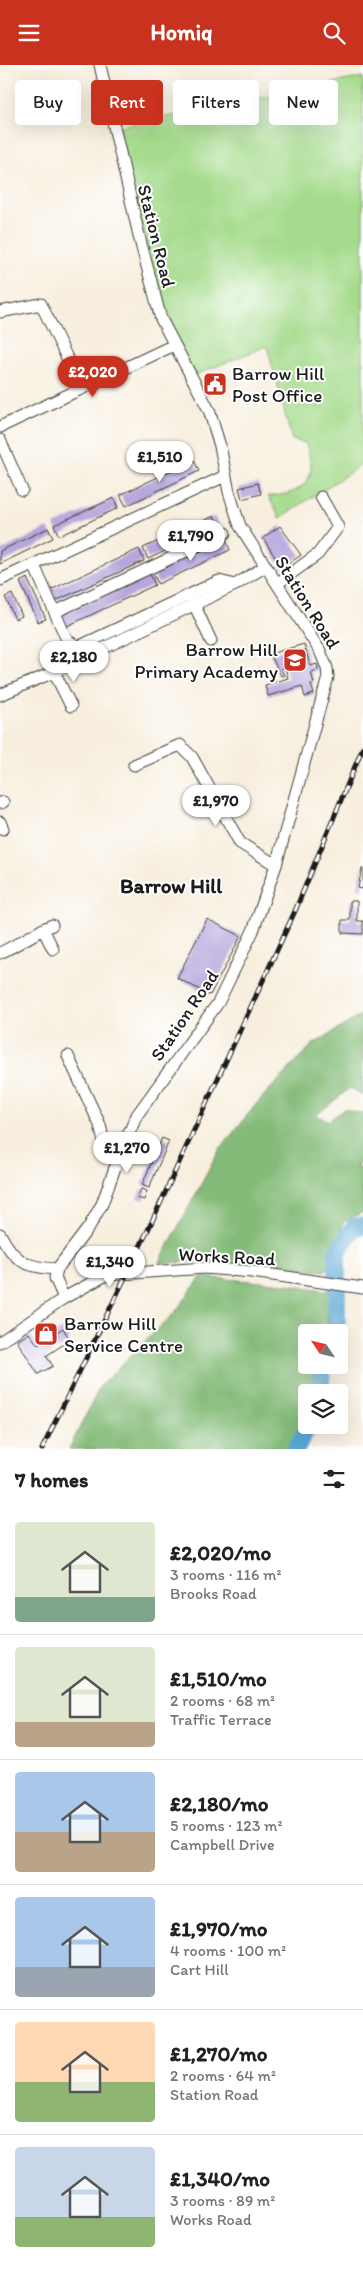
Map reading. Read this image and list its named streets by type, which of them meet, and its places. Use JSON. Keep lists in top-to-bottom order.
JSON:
{
  "streets": {
    "street": ["Station Road", "Works Road"]
  },
  "districts": ["Barrow Hill"],
  "places": {
    "public building": ["Barrow Hill Post Office"],
    "school or university": ["Barrow Hill Primary Academy"],
    "shop": ["Barrow Hill Service Centre"]
  },
  "north": "top left",
  "page": {
    "header": "Homiq",
    "chip": [
      "Buy",
      "Rent",
      "Filters",
      "New"
    ],
    "price": [
      "£2,020",
      "£1,510",
      "£1,790",
      "£2,180",
      "£1,970",
      "£1,270",
      "£1,340"
    ],
    "heading": "7 homes",
    "list": [
      {
        "name": "£2,020/mo",
        "note": "3 rooms · 116 m² · Brooks Road"
      },
      {
        "name": "£1,510/mo",
        "note": "2 rooms · 68 m² · Traffic Terrace"
      },
      {
        "name": "£2,180/mo",
        "note": "5 rooms · 123 m² · Campbell Drive"
      },
      {
        "name": "£1,970/mo",
        "note": "4 rooms · 100 m² · Cart Hill"
      },
      {
        "name": "£1,270/mo",
        "note": "2 rooms · 64 m² · Station Road"
      },
      {
        "name": "£1,340/mo",
        "note": "3 rooms · 89 m² · Works Road"
      }
    ]
  }
}
